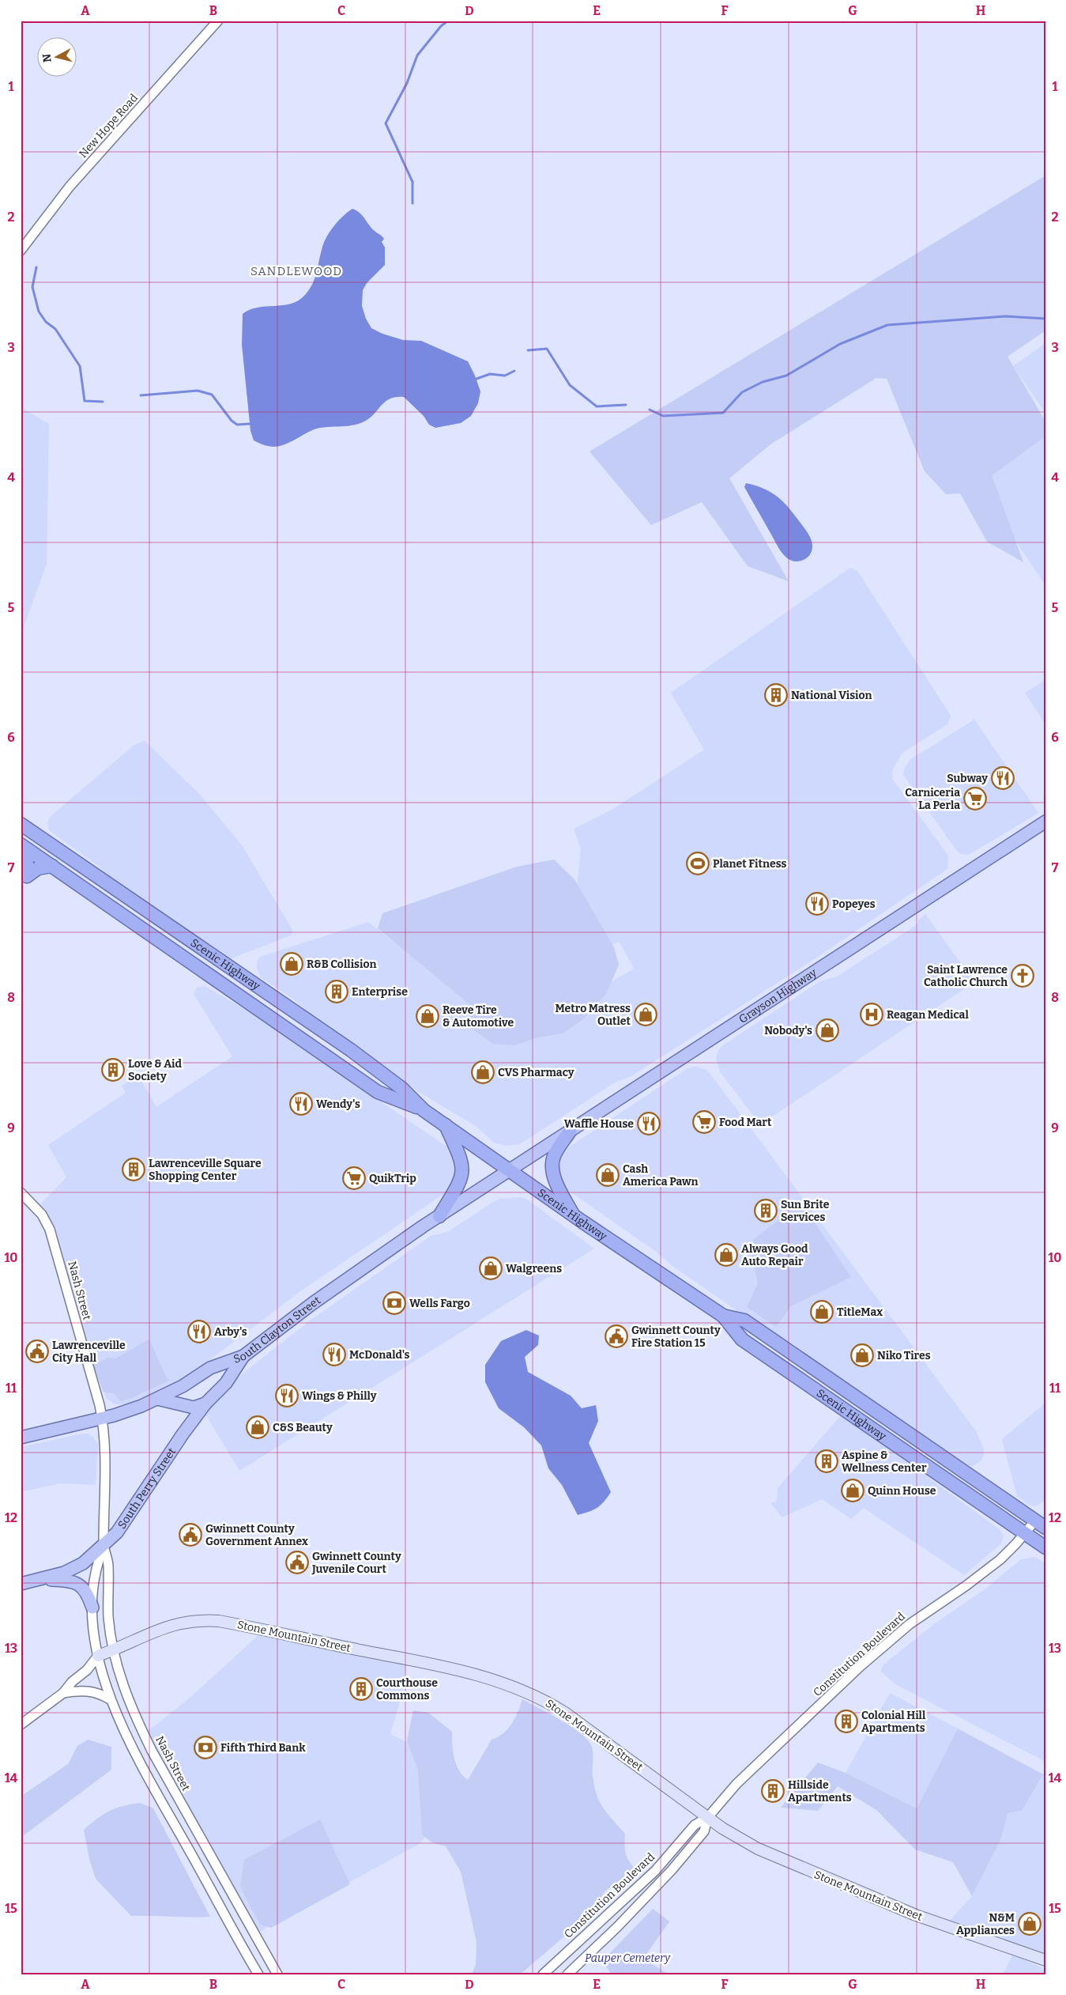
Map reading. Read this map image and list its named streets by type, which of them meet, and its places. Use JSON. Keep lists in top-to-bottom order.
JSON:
{
  "streets": {
    "highway": ["Scenic Highway"],
    "main road": [
      "Grayson Highway",
      "South Clayton Street",
      "South Perry Street",
      "Stone Mountain Street"
    ],
    "street": ["New Hope Road", "Nash Street", "Constitution Boulevard"]
  },
  "crossings": [
    ["Scenic Highway", "Grayson Highway"],
    ["Scenic Highway", "South Clayton Street"],
    ["Scenic Highway", "Constitution Boulevard"],
    ["Grayson Highway", "South Clayton Street"],
    ["Nash Street", "South Clayton Street"],
    ["Nash Street", "South Perry Street"],
    ["Nash Street", "Stone Mountain Street"],
    ["South Clayton Street", "South Perry Street"],
    ["Stone Mountain Street", "Constitution Boulevard"]
  ],
  "districts": ["SANDLEWOOD"],
  "parks": ["Pauper Cemetery"],
  "places": {
    "building": [
      "National Vision",
      "Enterprise",
      "Love & Aid Society",
      "Lawrenceville Square Shopping Center",
      "Sun Brite Services",
      "Aspine & Wellness Center",
      "Courthouse Commons",
      "Colonial Hill Apartments",
      "Hillside Apartments"
    ],
    "restaurant": [
      "Subway",
      "Popeyes",
      "Wendy's",
      "Waffle House",
      "Arby's",
      "McDonald's",
      "Wings & Philly"
    ],
    "supermarket": ["Carniceria La Perla", "Food Mart", "QuikTrip"],
    "sports": ["Planet Fitness"],
    "shop": [
      "R&B Collision",
      "Metro Matress Outlet",
      "Reeve Tire & Automotive",
      "Nobody's",
      "CVS Pharmacy",
      "Cash America Pawn",
      "Always Good Auto Repair",
      "Walgreens",
      "TitleMax",
      "Niko Tires",
      "C&S Beauty",
      "Quinn House",
      "N&M Appliances"
    ],
    "church": ["Saint Lawrence Catholic Church"],
    "hospital": ["Reagan Medical"],
    "bank": ["Wells Fargo", "Fifth Third Bank"],
    "public building": [
      "Gwinnett County Fire Station 15",
      "Lawrenceville City Hall",
      "Gwinnett County Government Annex",
      "Gwinnett County Juvenile Court"
    ]
  },
  "north": "left",
  "grid": {
    "columns": [
      "A",
      "B",
      "C",
      "D",
      "E",
      "F",
      "G",
      "H"
    ],
    "rows": [
      "1",
      "2",
      "3",
      "4",
      "5",
      "6",
      "7",
      "8",
      "9",
      "10",
      "11",
      "12",
      "13",
      "14",
      "15"
    ]
  }
}
